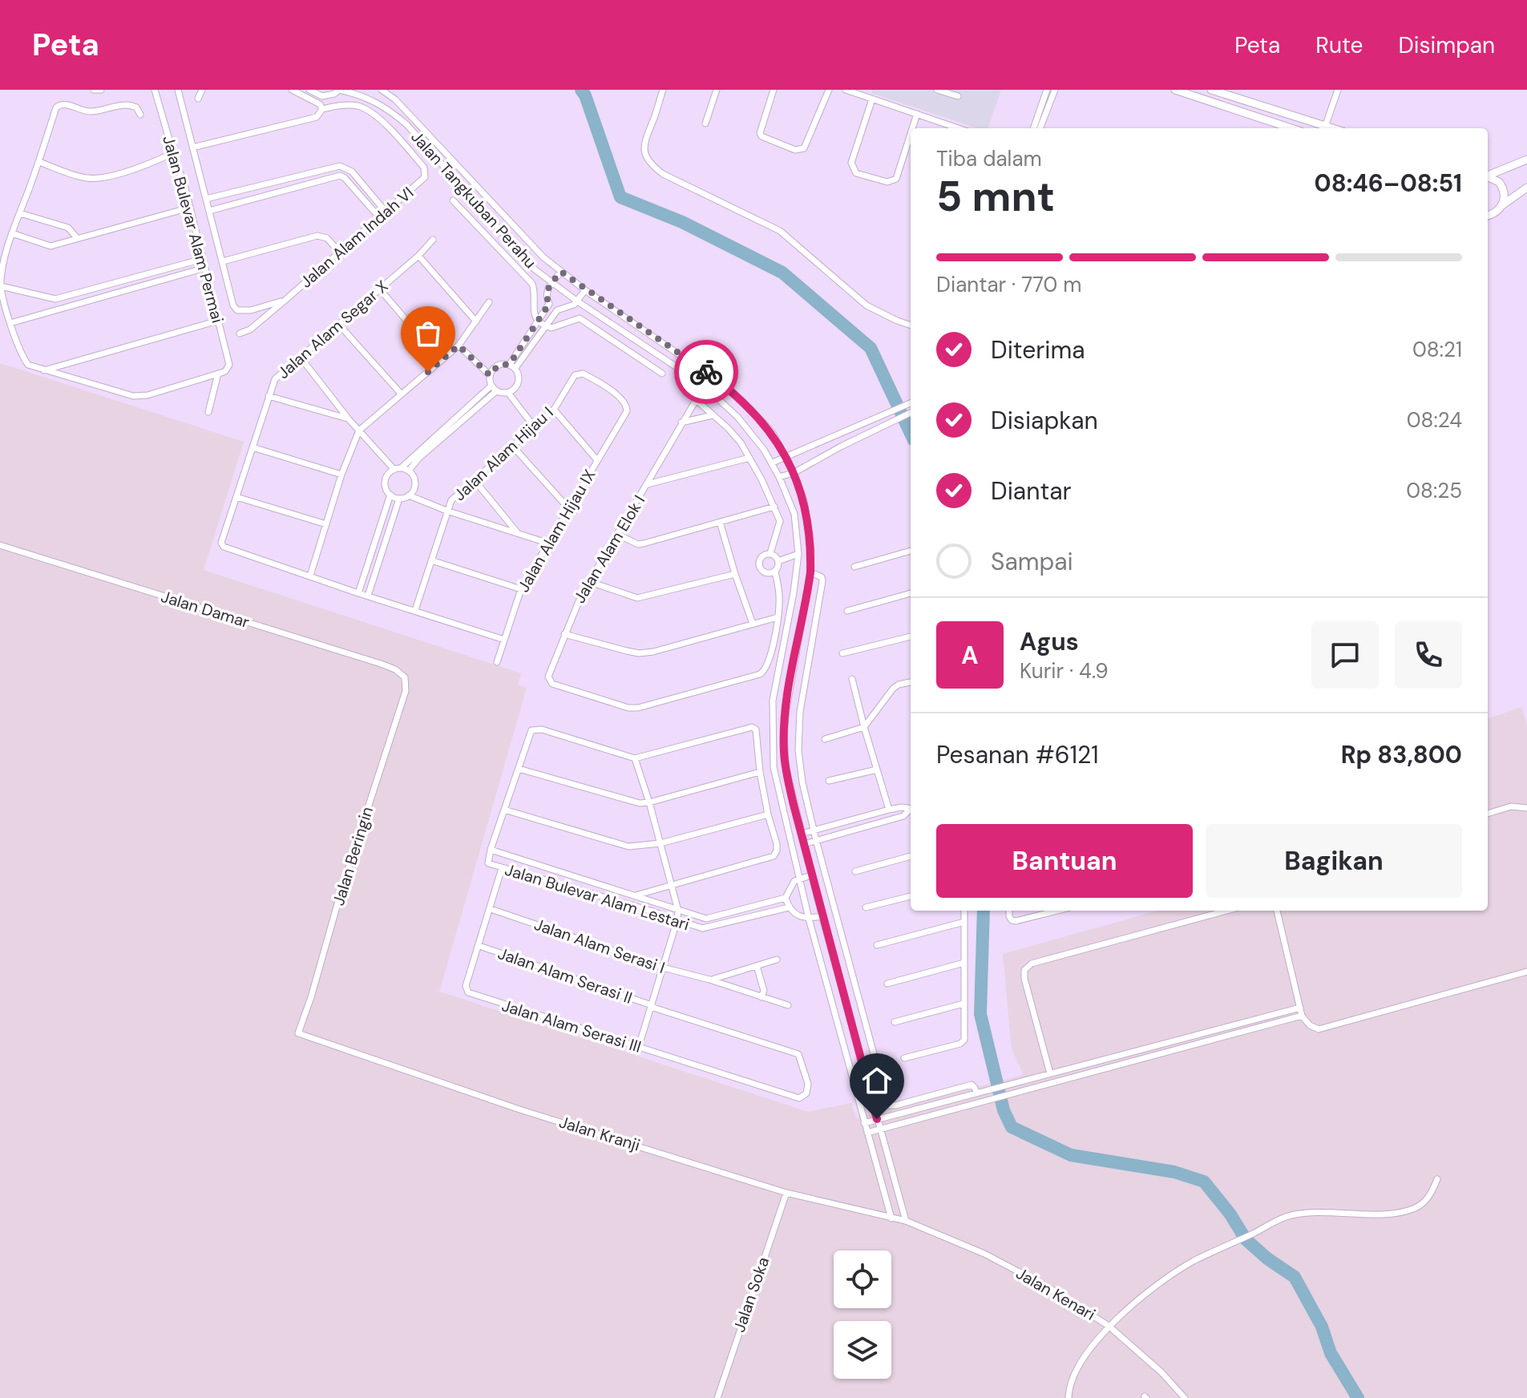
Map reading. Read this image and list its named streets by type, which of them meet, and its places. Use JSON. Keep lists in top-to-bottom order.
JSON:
{
  "streets": {
    "street": [
      "Jalan Tangkuban Perahu",
      "Jalan Bulevar Alam Permai",
      "Jalan Alam Indah VI",
      "Jalan Alam Segar X",
      "Jalan Alam Hijau I",
      "Jalan Alam Hijau IX",
      "Jalan Alam Elok I",
      "Jalan Damar",
      "Jalan Beringin",
      "Jalan Bulevar Alam Lestari",
      "Jalan Alam Serasi I",
      "Jalan Alam Serasi II",
      "Jalan Alam Serasi III",
      "Jalan Kranji",
      "Jalan Kenari",
      "Jalan Soka"
    ]
  },
  "crossings": [
    ["Jalan Tangkuban Perahu", "Jalan Kranji"],
    ["Jalan Tangkuban Perahu", "Jalan Kenari"],
    ["Jalan Alam Hijau I", "Jalan Alam Hijau IX"],
    ["Jalan Damar", "Jalan Beringin"],
    ["Jalan Beringin", "Jalan Kranji"],
    ["Jalan Bulevar Alam Lestari", "Jalan Alam Serasi III"],
    ["Jalan Alam Serasi I", "Jalan Alam Serasi III"],
    ["Jalan Alam Serasi II", "Jalan Alam Serasi III"],
    ["Jalan Kranji", "Jalan Kenari"],
    ["Jalan Kranji", "Jalan Soka"]
  ],
  "page": {
    "header": "Peta",
    "nav": ["Peta", "Rute", "Disimpan"],
    "heading": ["5 mnt", "Tiba dalam", "08:46–08:51"],
    "panel": [
      "Agus",
      "Kurir · 4.9",
      "Pesanan #6121",
      "Rp 83,800"
    ],
    "bar": "Diantar · 770 m",
    "list": [
      ["Diterima", "08:21"],
      ["Disiapkan", "08:24"],
      ["Diantar", "08:25"],
      "Sampai"
    ],
    "round": "A",
    "buttons": ["Bantuan", "Bagikan"]
  }
}
